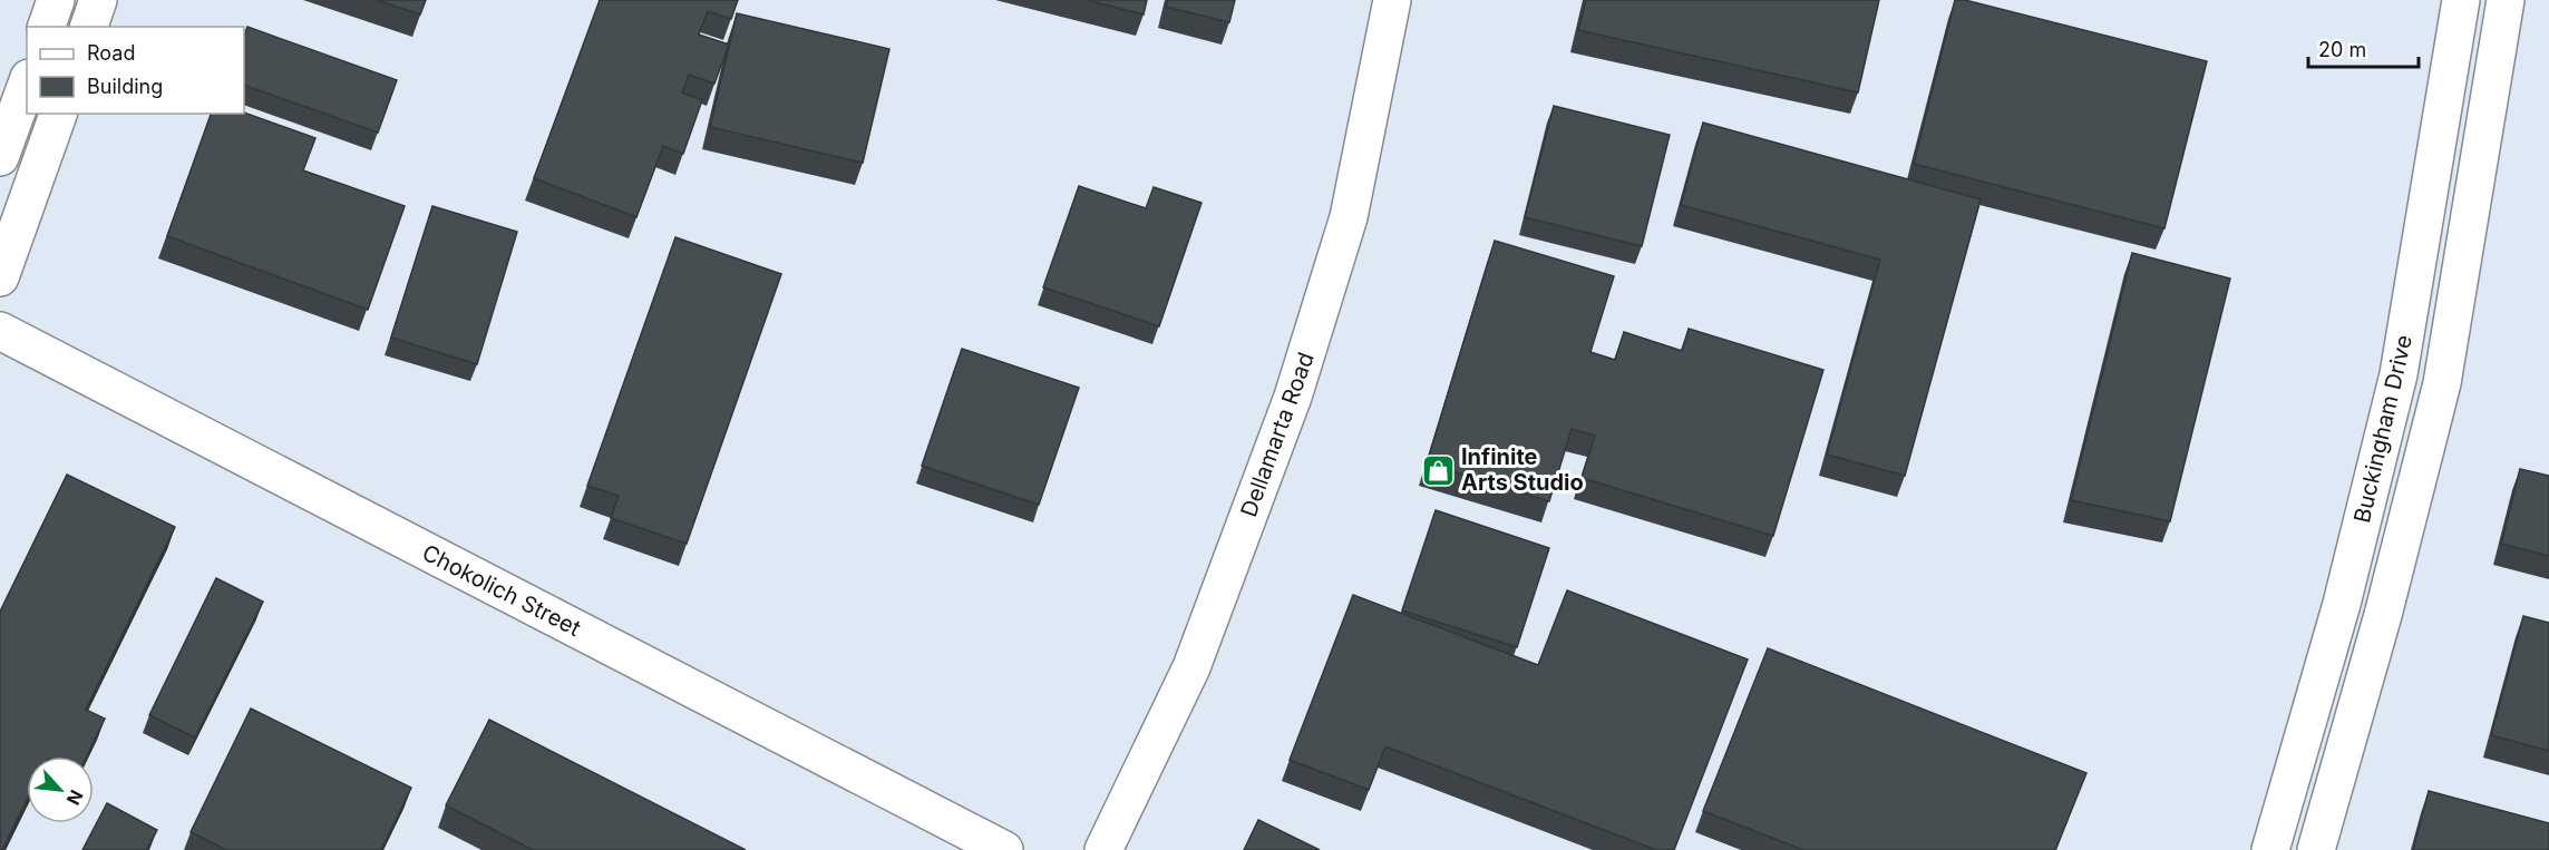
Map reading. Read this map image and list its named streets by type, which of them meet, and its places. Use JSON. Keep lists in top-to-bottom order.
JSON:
{
  "streets": {
    "street": ["Buckingham Drive", "Dellamarta Road", "Chokolich Street"]
  },
  "places": {
    "shop": ["Infinite Arts Studio"]
  },
  "legend": ["Road", "Building"],
  "scale_bar": "20 m",
  "north": "bottom right"
}
